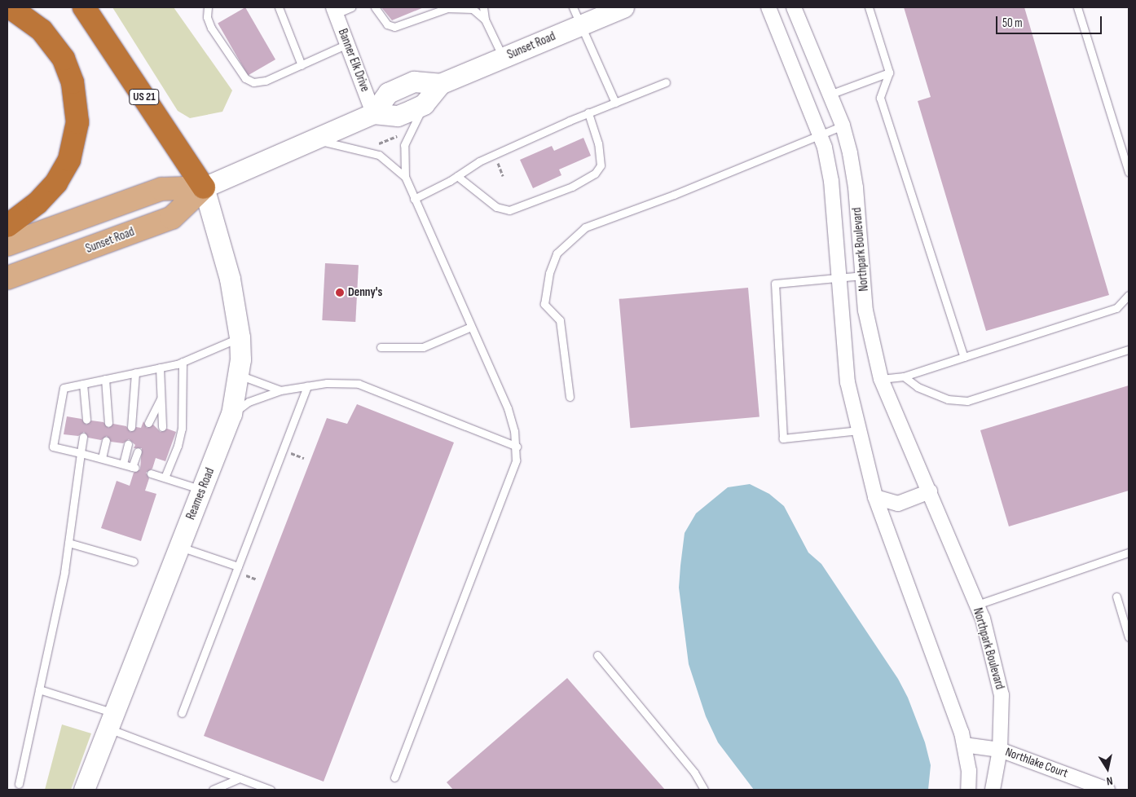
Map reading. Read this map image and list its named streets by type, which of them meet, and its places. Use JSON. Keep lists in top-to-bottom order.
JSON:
{
  "streets": {
    "highway": ["US 21"],
    "main road": ["Sunset Road", "Reames Road"],
    "street": ["Banner Elk Drive", "Northpark Boulevard", "Northlake Court"]
  },
  "crossings": [
    ["Sunset Road", "Banner Elk Drive"],
    ["Sunset Road", "US 21"],
    ["Sunset Road", "Reames Road"],
    ["US 21", "Reames Road"],
    ["Northpark Boulevard", "Northlake Court"]
  ],
  "places": ["Denny's"],
  "scale_bar": "50 m",
  "north": "bottom"
}
